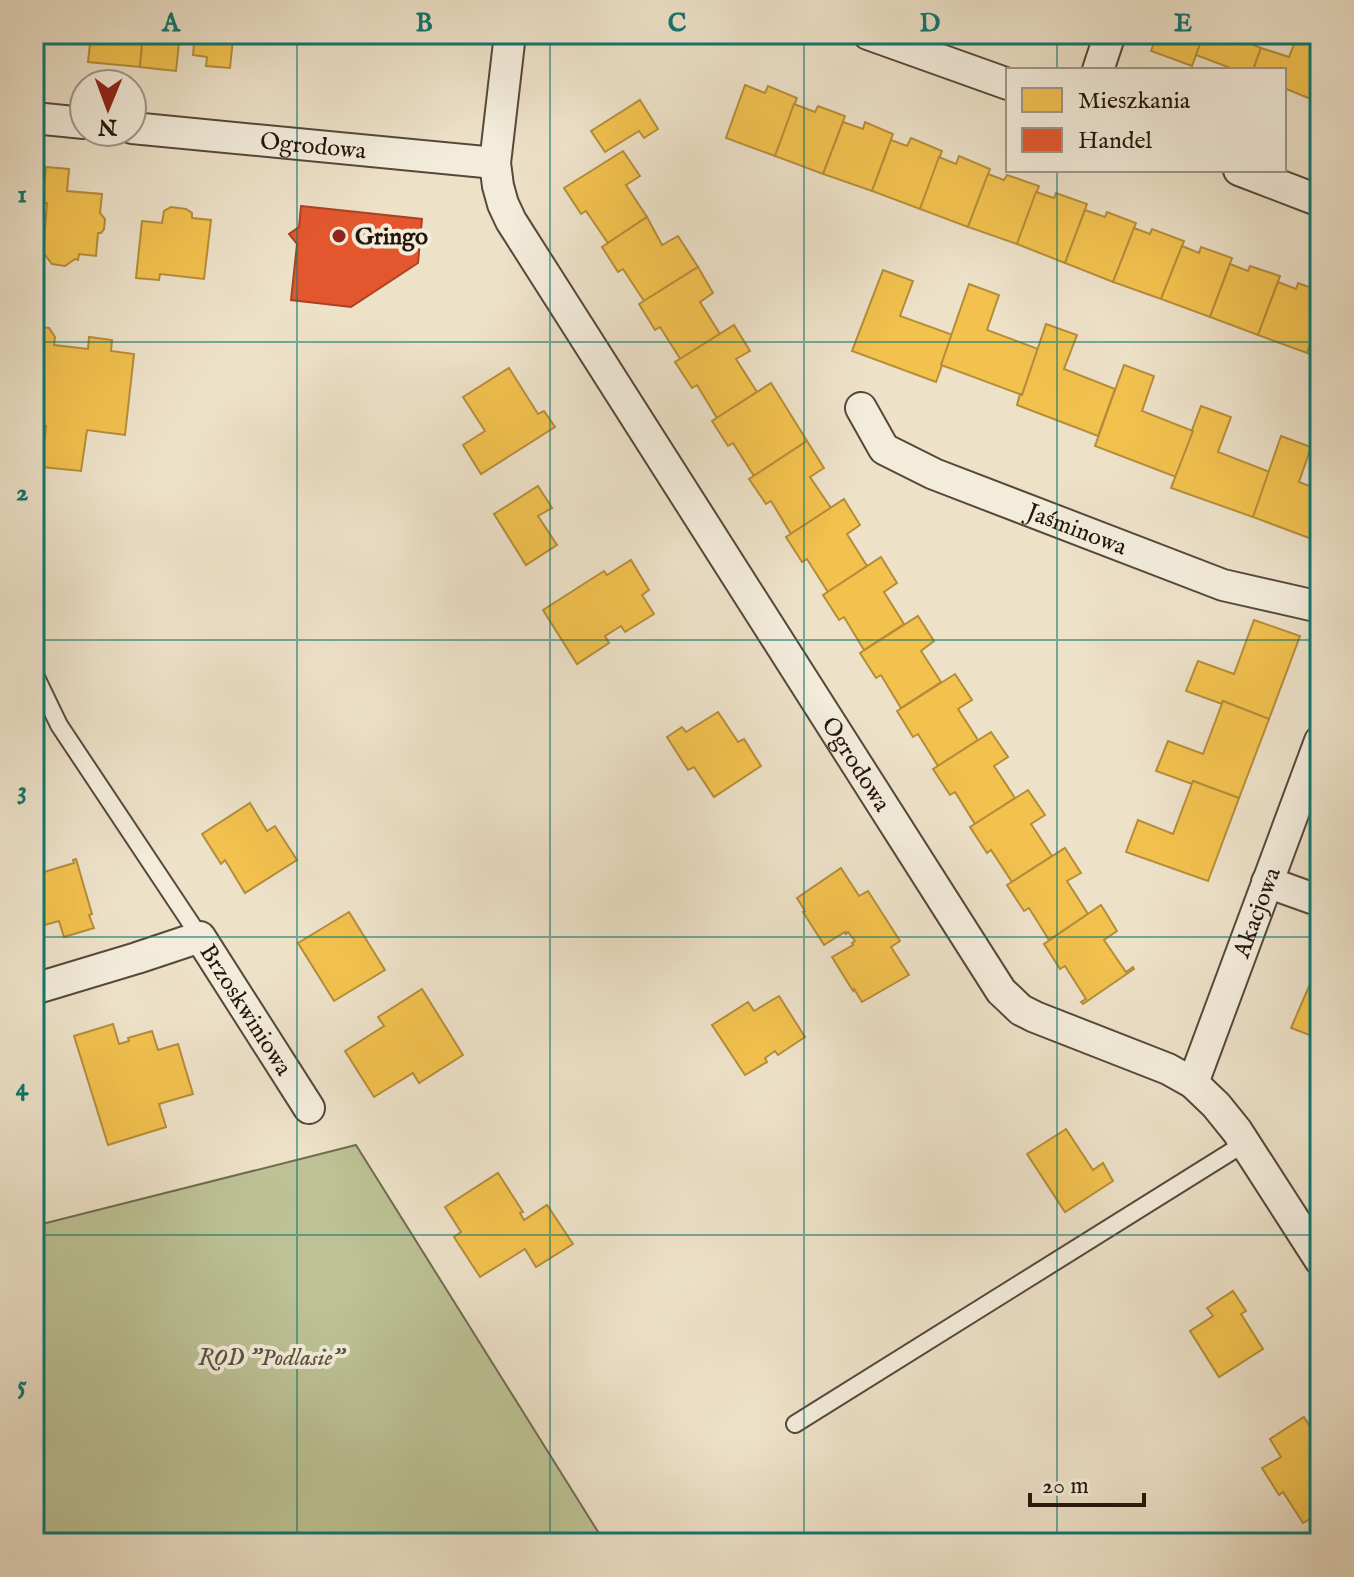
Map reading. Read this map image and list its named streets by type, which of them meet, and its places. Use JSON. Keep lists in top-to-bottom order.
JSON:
{
  "streets": {
    "street": [
      "Ogrodowa",
      "Jaśminowa",
      "Akacjowa",
      "Brzoskwiniowa"
    ]
  },
  "crossings": [
    ["Ogrodowa", "Akacjowa"]
  ],
  "parks": ["ROD \"Podlasie\""],
  "places": ["Gringo"],
  "legend": ["Mieszkania", "Handel"],
  "scale_bar": "20 m",
  "north": "bottom",
  "grid": {
    "columns": [
      "A",
      "B",
      "C",
      "D",
      "E"
    ],
    "rows": [
      "1",
      "2",
      "3",
      "4",
      "5"
    ]
  }
}
